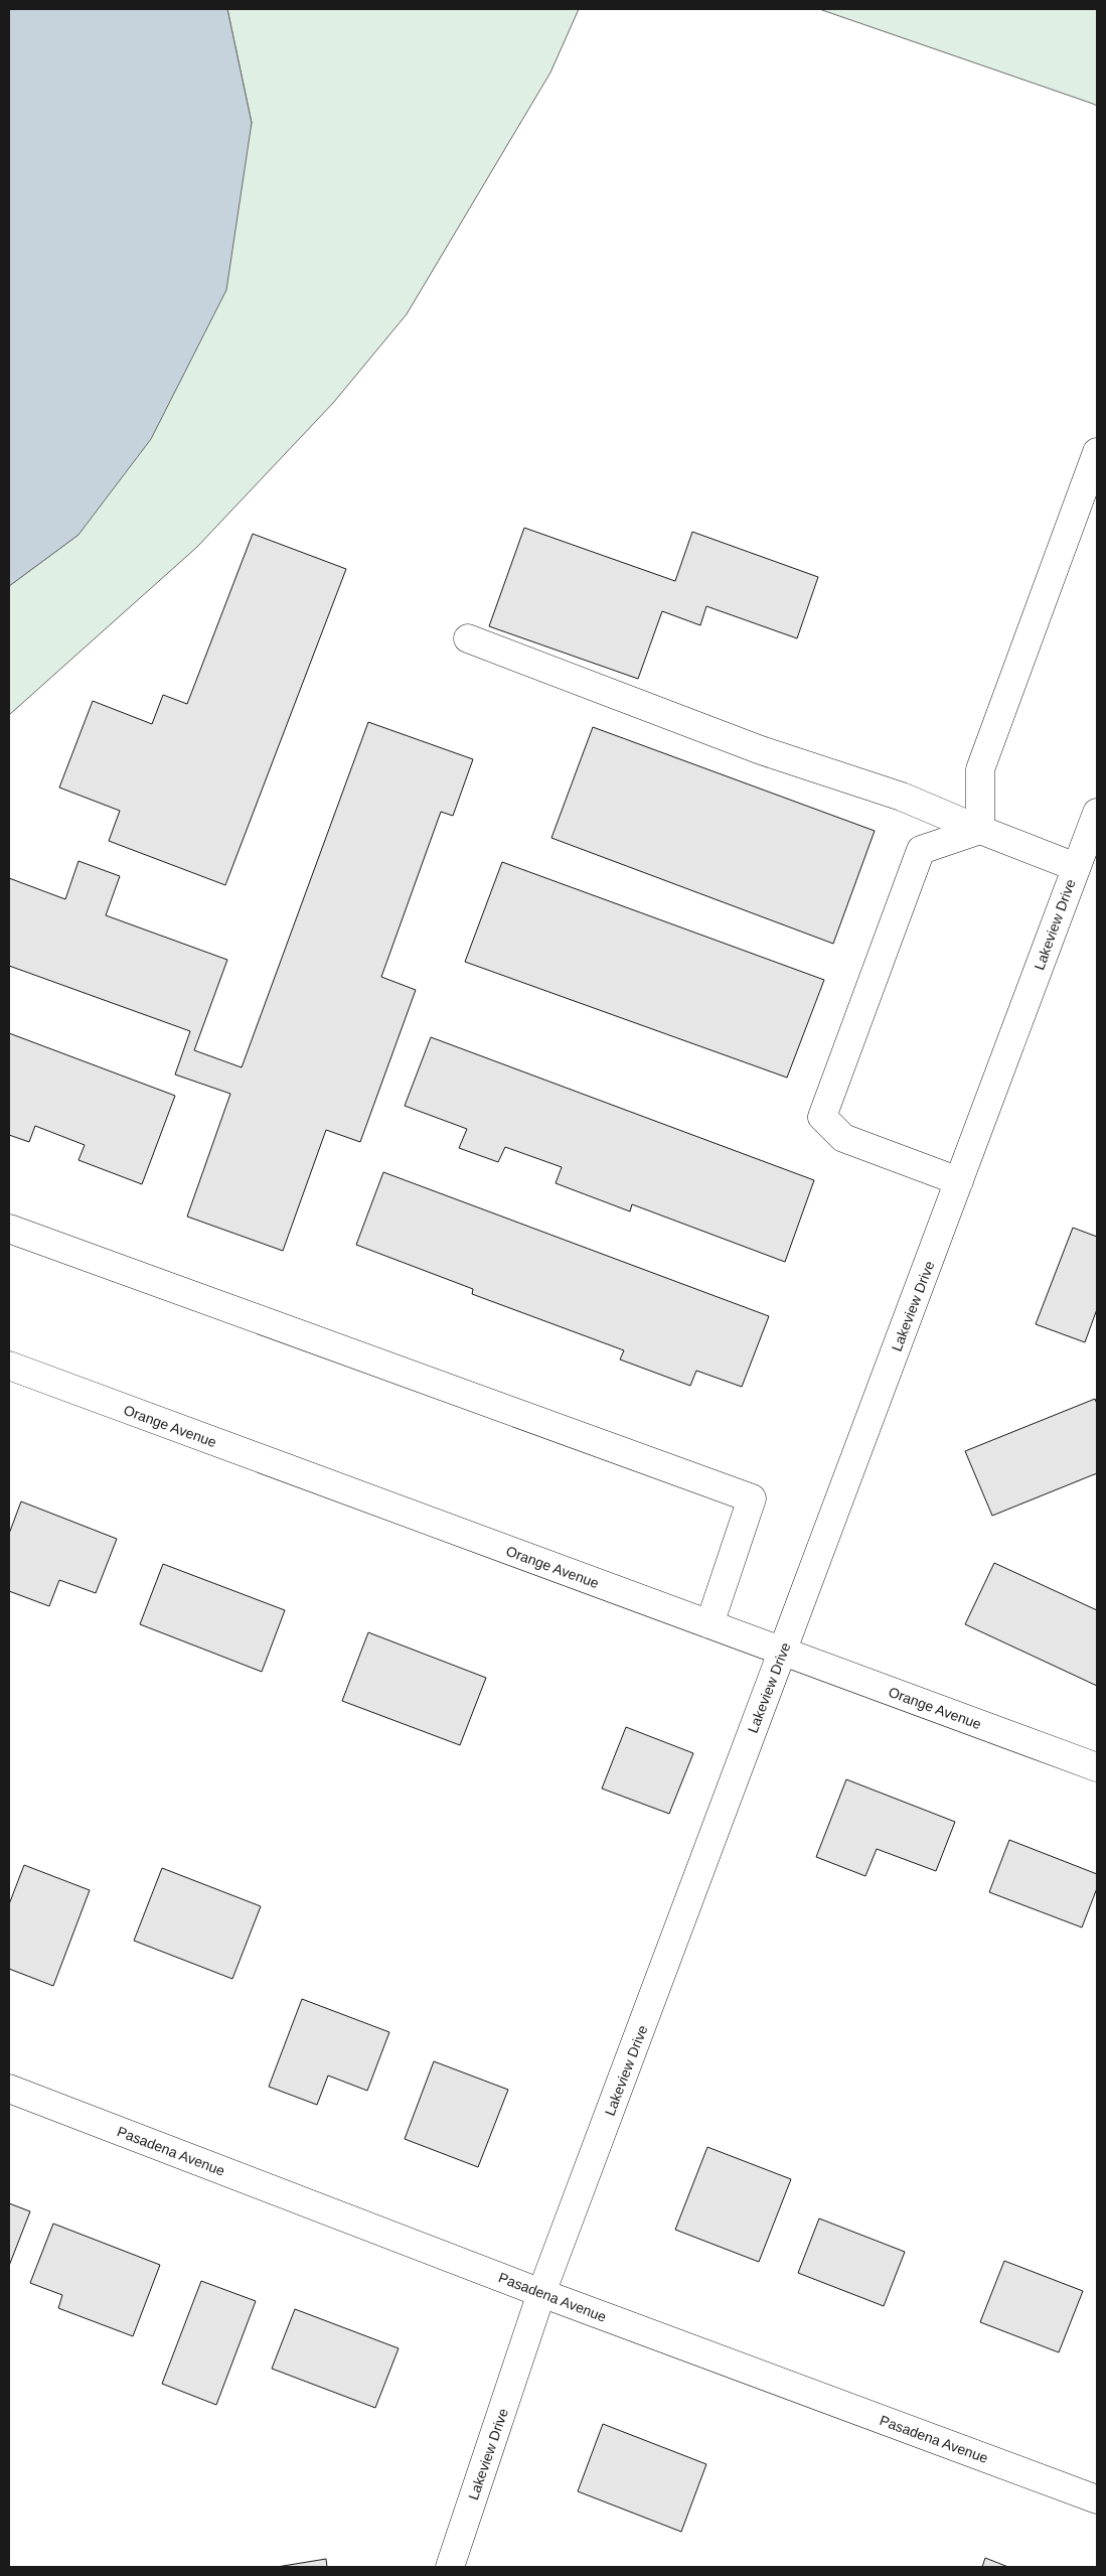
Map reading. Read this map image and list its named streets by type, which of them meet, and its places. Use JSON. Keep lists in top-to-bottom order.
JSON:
{
  "streets": {
    "street": ["Lakeview Drive", "Orange Avenue", "Pasadena Avenue"]
  },
  "crossings": [
    ["Lakeview Drive", "Orange Avenue"],
    ["Lakeview Drive", "Pasadena Avenue"]
  ]
}
